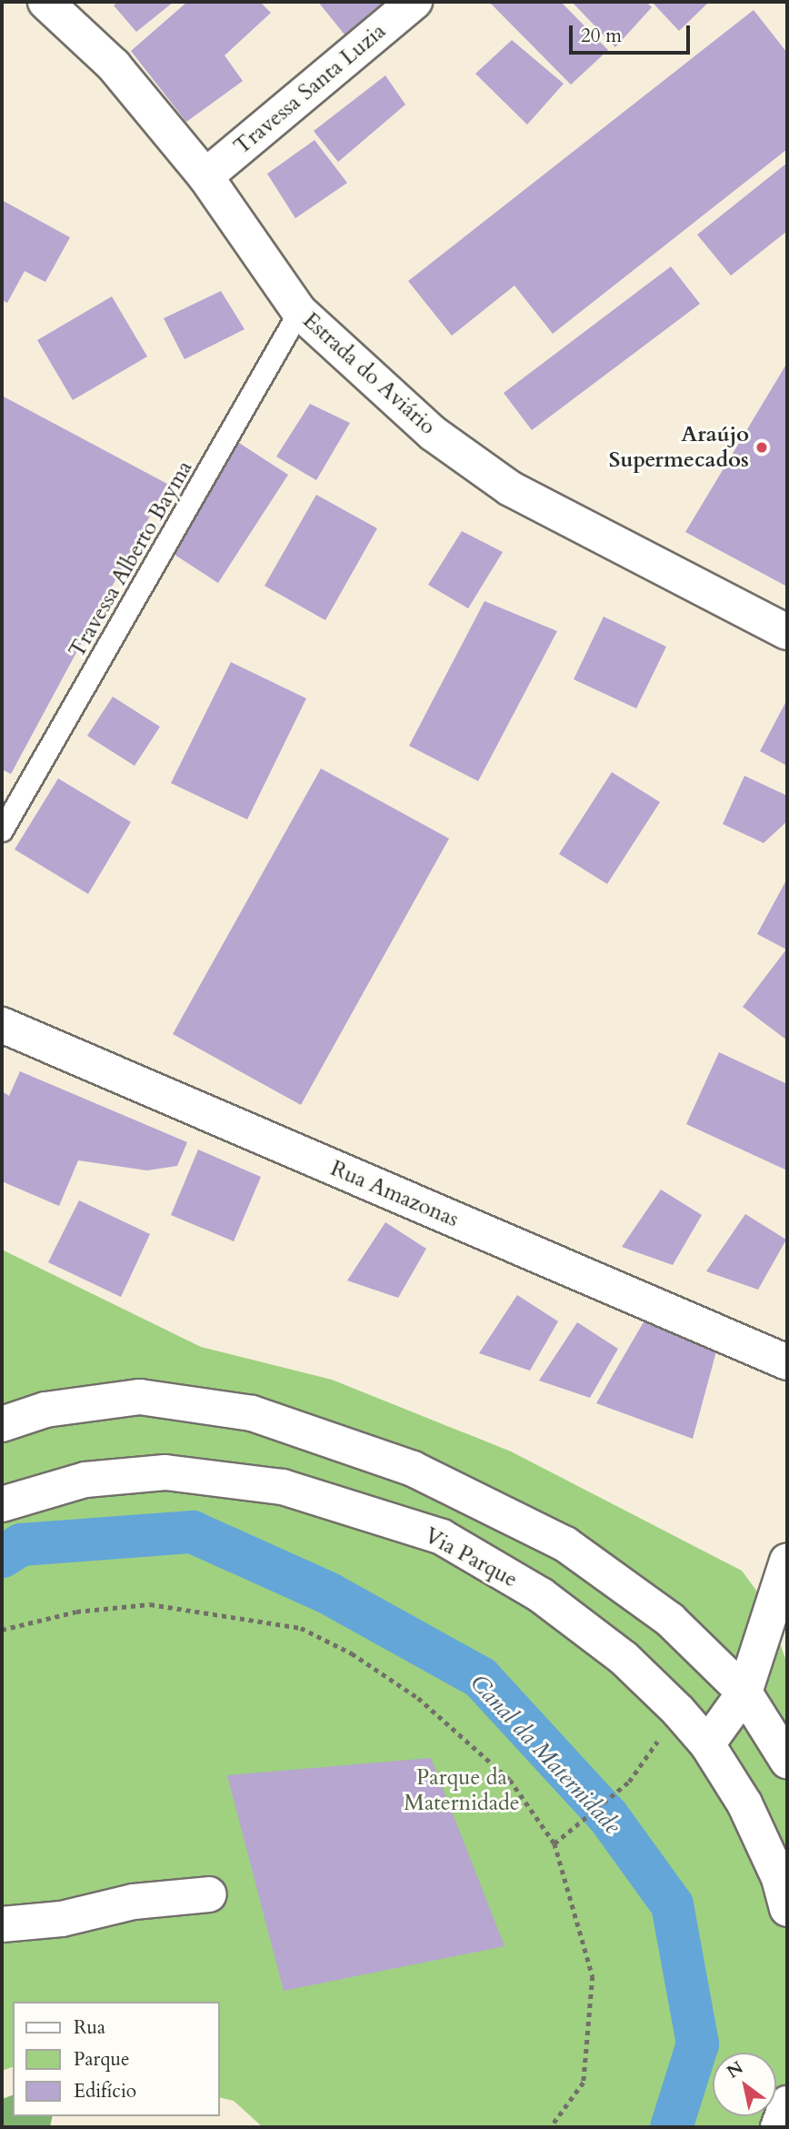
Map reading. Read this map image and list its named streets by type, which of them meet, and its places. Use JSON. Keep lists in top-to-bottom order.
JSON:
{
  "streets": {
    "street": [
      "Travessa Santa Luzia",
      "Estrada do Aviário",
      "Rua Amazonas",
      "Via Parque"
    ],
    "lane": ["Travessa Alberto Bayma"]
  },
  "crossings": [
    ["Travessa Santa Luzia", "Estrada do Aviário"],
    ["Estrada do Aviário", "Travessa Alberto Bayma"]
  ],
  "water": ["Canal da Maternidade"],
  "parks": ["Parque da Maternidade"],
  "places": ["Araújo Supermecados"],
  "legend": ["Rua", "Parque", "Edifício"],
  "scale_bar": "20 m",
  "north": "top left"
}
